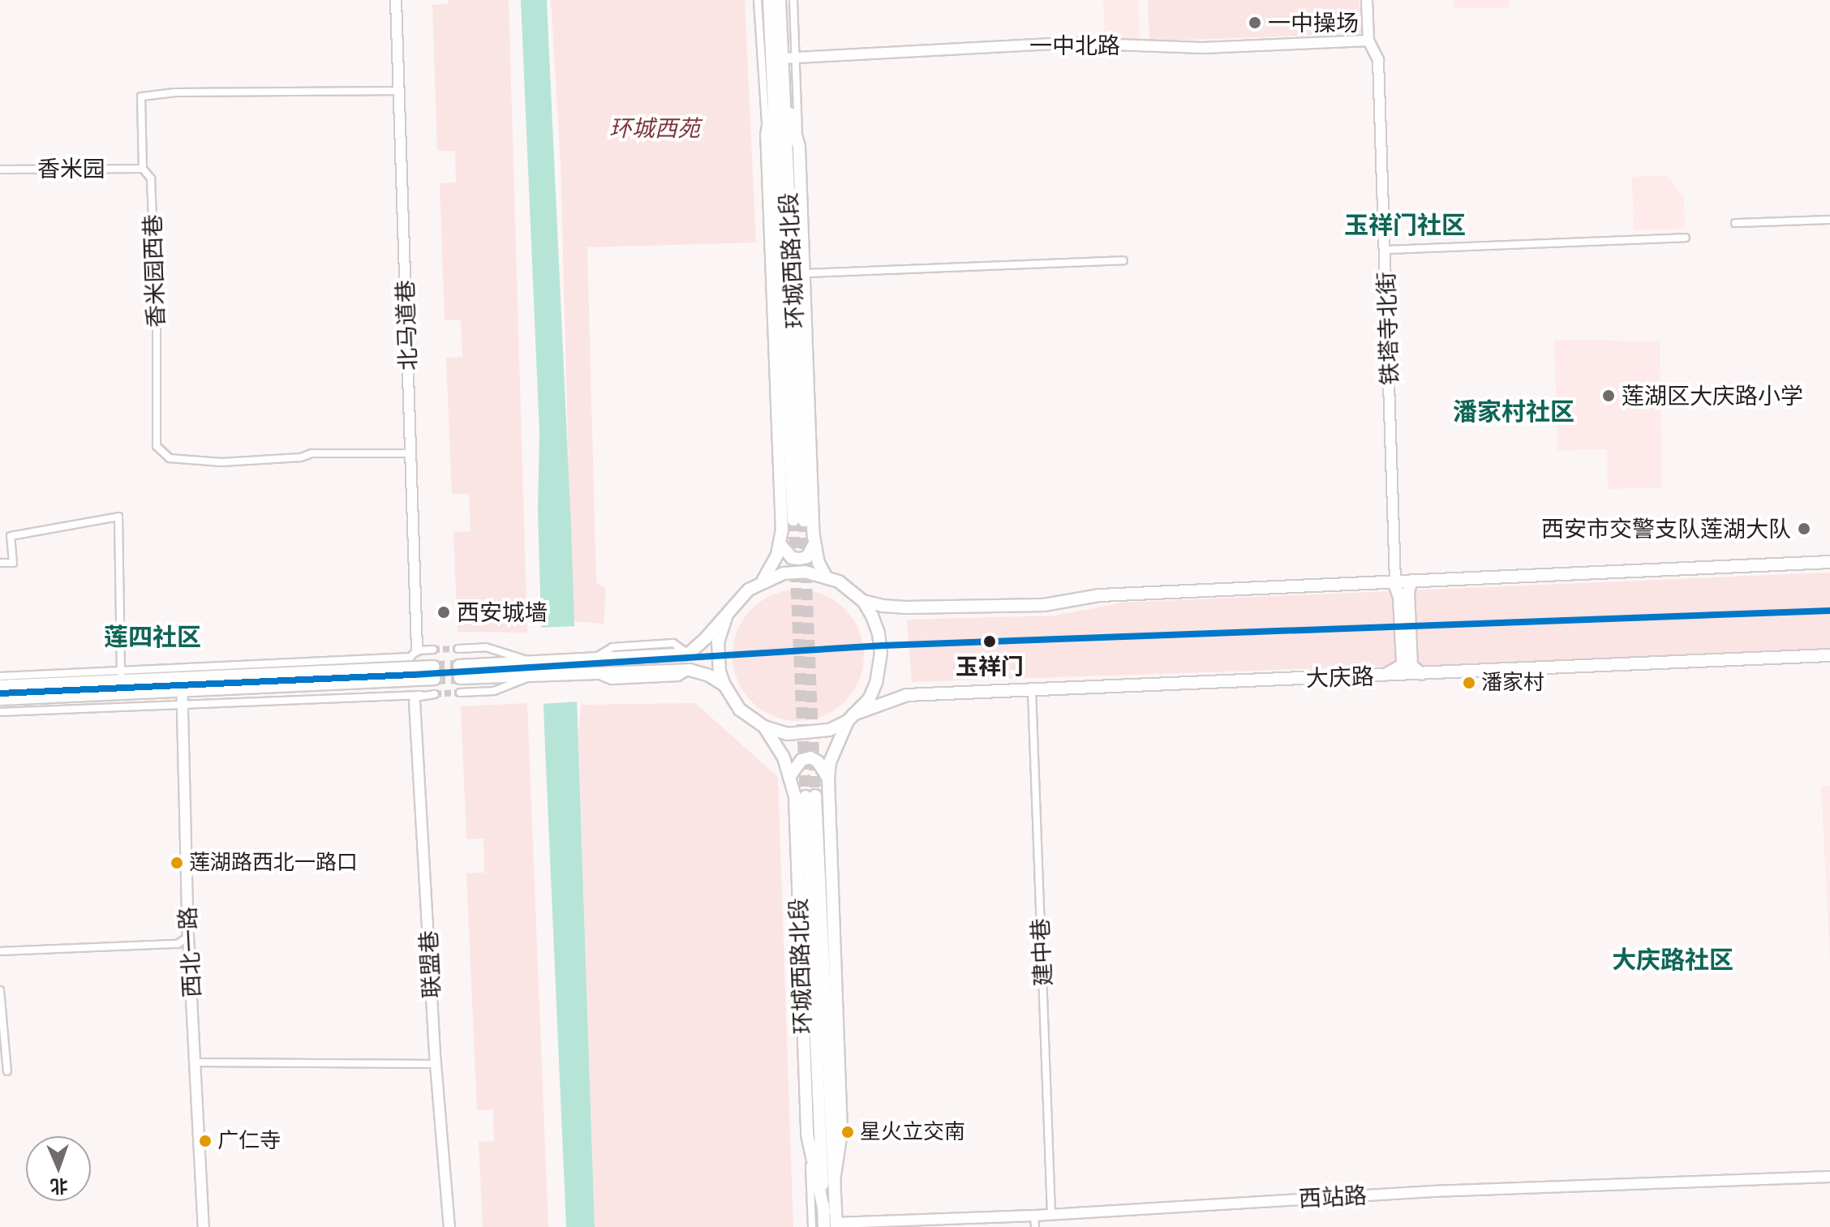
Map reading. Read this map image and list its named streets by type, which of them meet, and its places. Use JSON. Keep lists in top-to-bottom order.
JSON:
{
  "streets": {
    "main road": ["环城西路北段", "大庆路"],
    "street": [
      "一中北路",
      "香米园",
      "香米园西巷",
      "北马道巷",
      "铁塔寺北街",
      "西北一路",
      "建中巷",
      "联盟巷",
      "西站路"
    ]
  },
  "crossings": [
    ["一中北路", "环城西路北段"],
    ["一中北路", "铁塔寺北街"],
    ["香米园", "香米园西巷"],
    ["环城西路北段", "大庆路"],
    ["环城西路北段", "西站路"],
    ["香米园西巷", "北马道巷"],
    ["大庆路", "建中巷"],
    ["建中巷", "西站路"]
  ],
  "districts": [
    "玉祥门社区",
    "潘家村社区",
    "莲四社区",
    "大庆路社区"
  ],
  "parks": ["环城西苑"],
  "places": [
    "一中操场",
    "莲湖区大庆路小学",
    "西安市交警支队莲湖大队",
    "西安城墙",
    "玉祥门",
    "潘家村",
    "莲湖路西北一路口",
    "星火立交南",
    "广仁寺"
  ],
  "north": "bottom"
}
